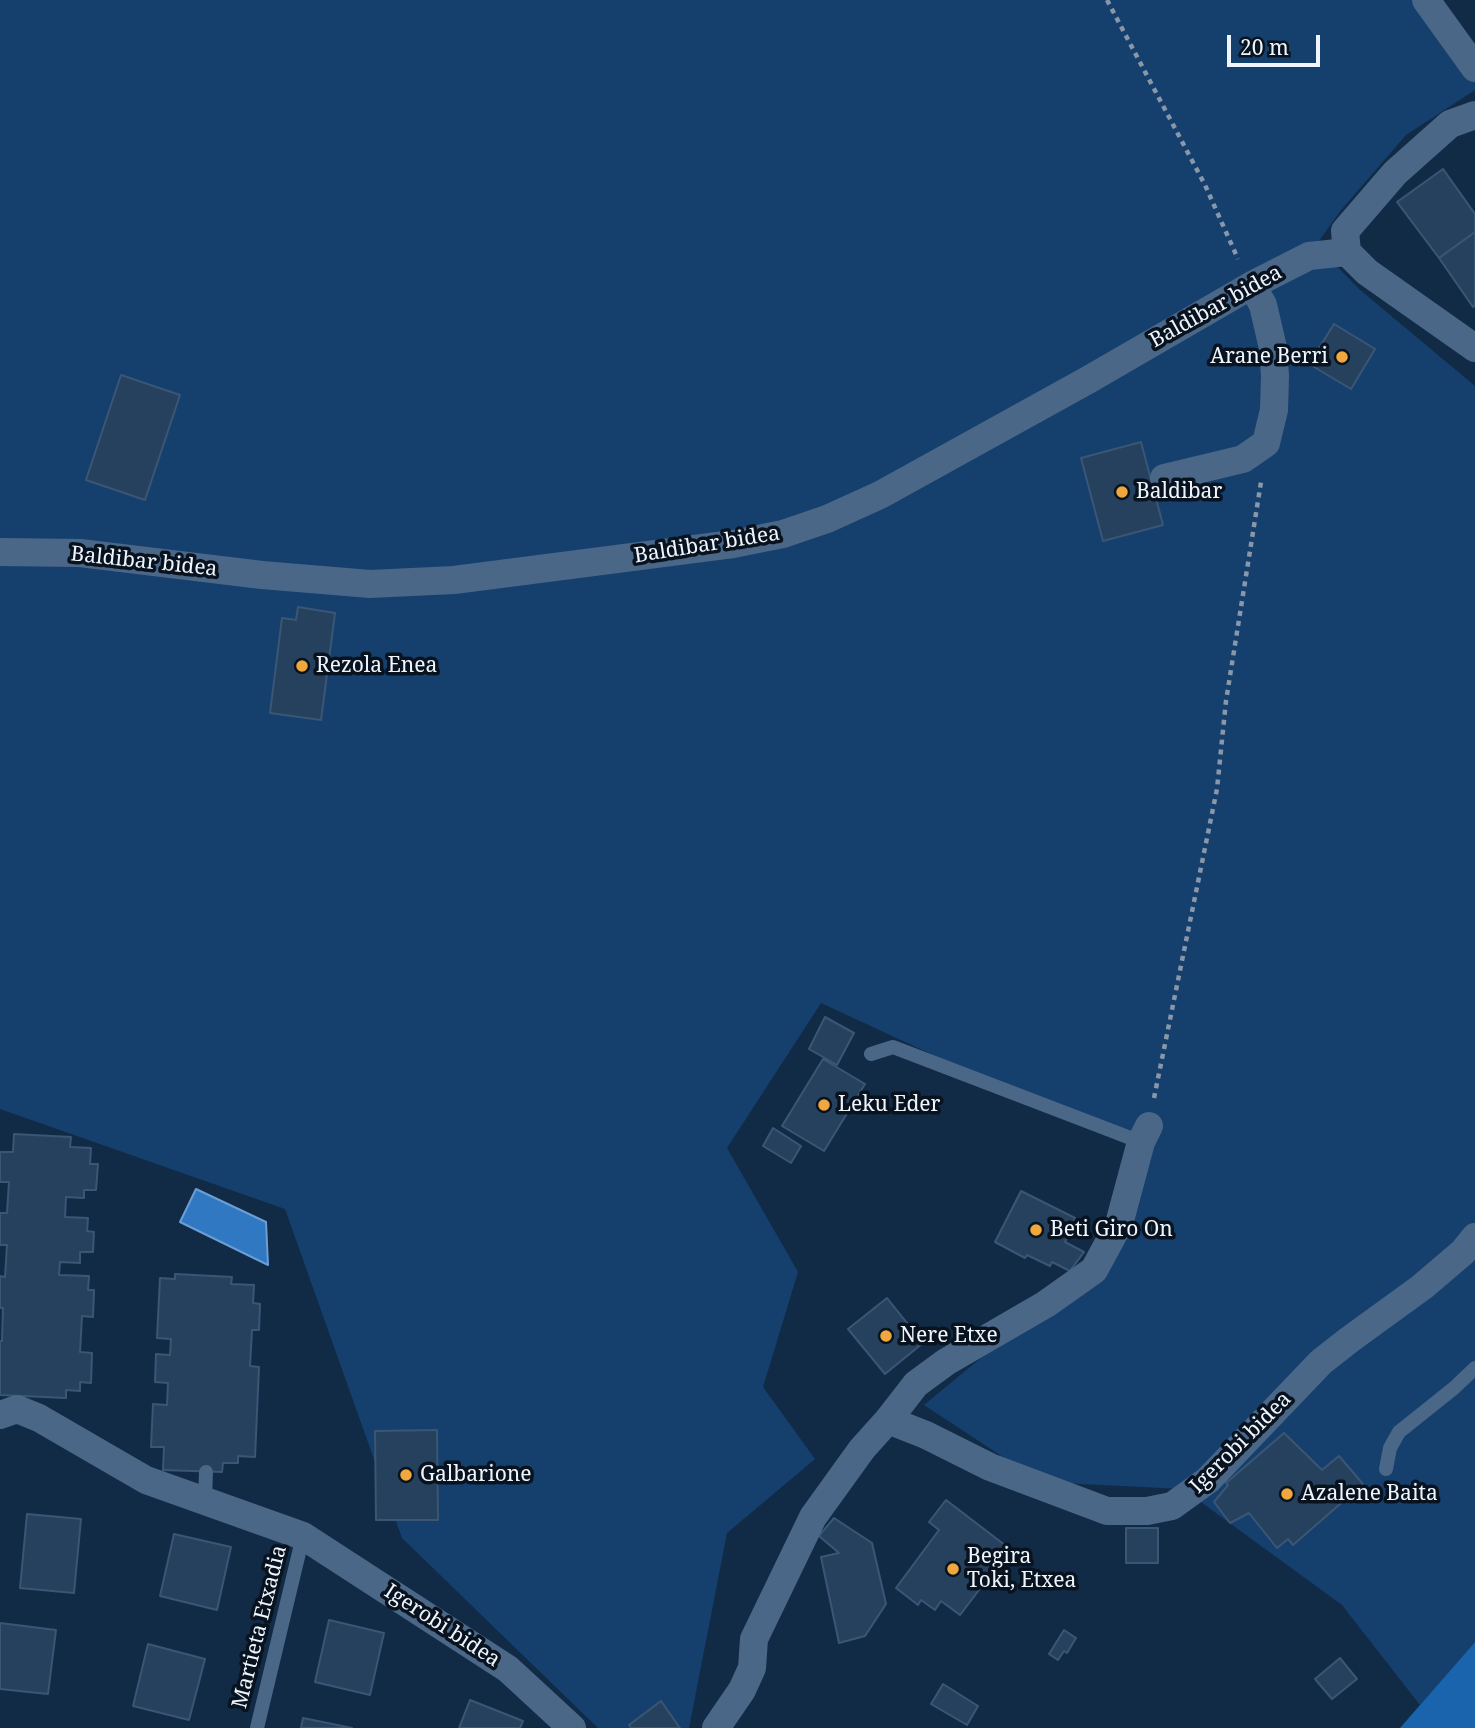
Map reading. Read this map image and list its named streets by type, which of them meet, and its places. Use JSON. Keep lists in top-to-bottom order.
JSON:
{
  "streets": {
    "street": ["Baldibar bidea", "Igerobi bidea"],
    "lane": ["Martieta Etxadia"]
  },
  "crossings": [
    ["Igerobi bidea", "Martieta Etxadia"]
  ],
  "places": [
    "Arane Berri",
    "Baldibar",
    "Rezola Enea",
    "Leku Eder",
    "Beti Giro On",
    "Nere Etxe",
    "Galbarione",
    "Azalene Baita",
    "Begira Toki, Etxea"
  ],
  "scale_bar": "20 m"
}
